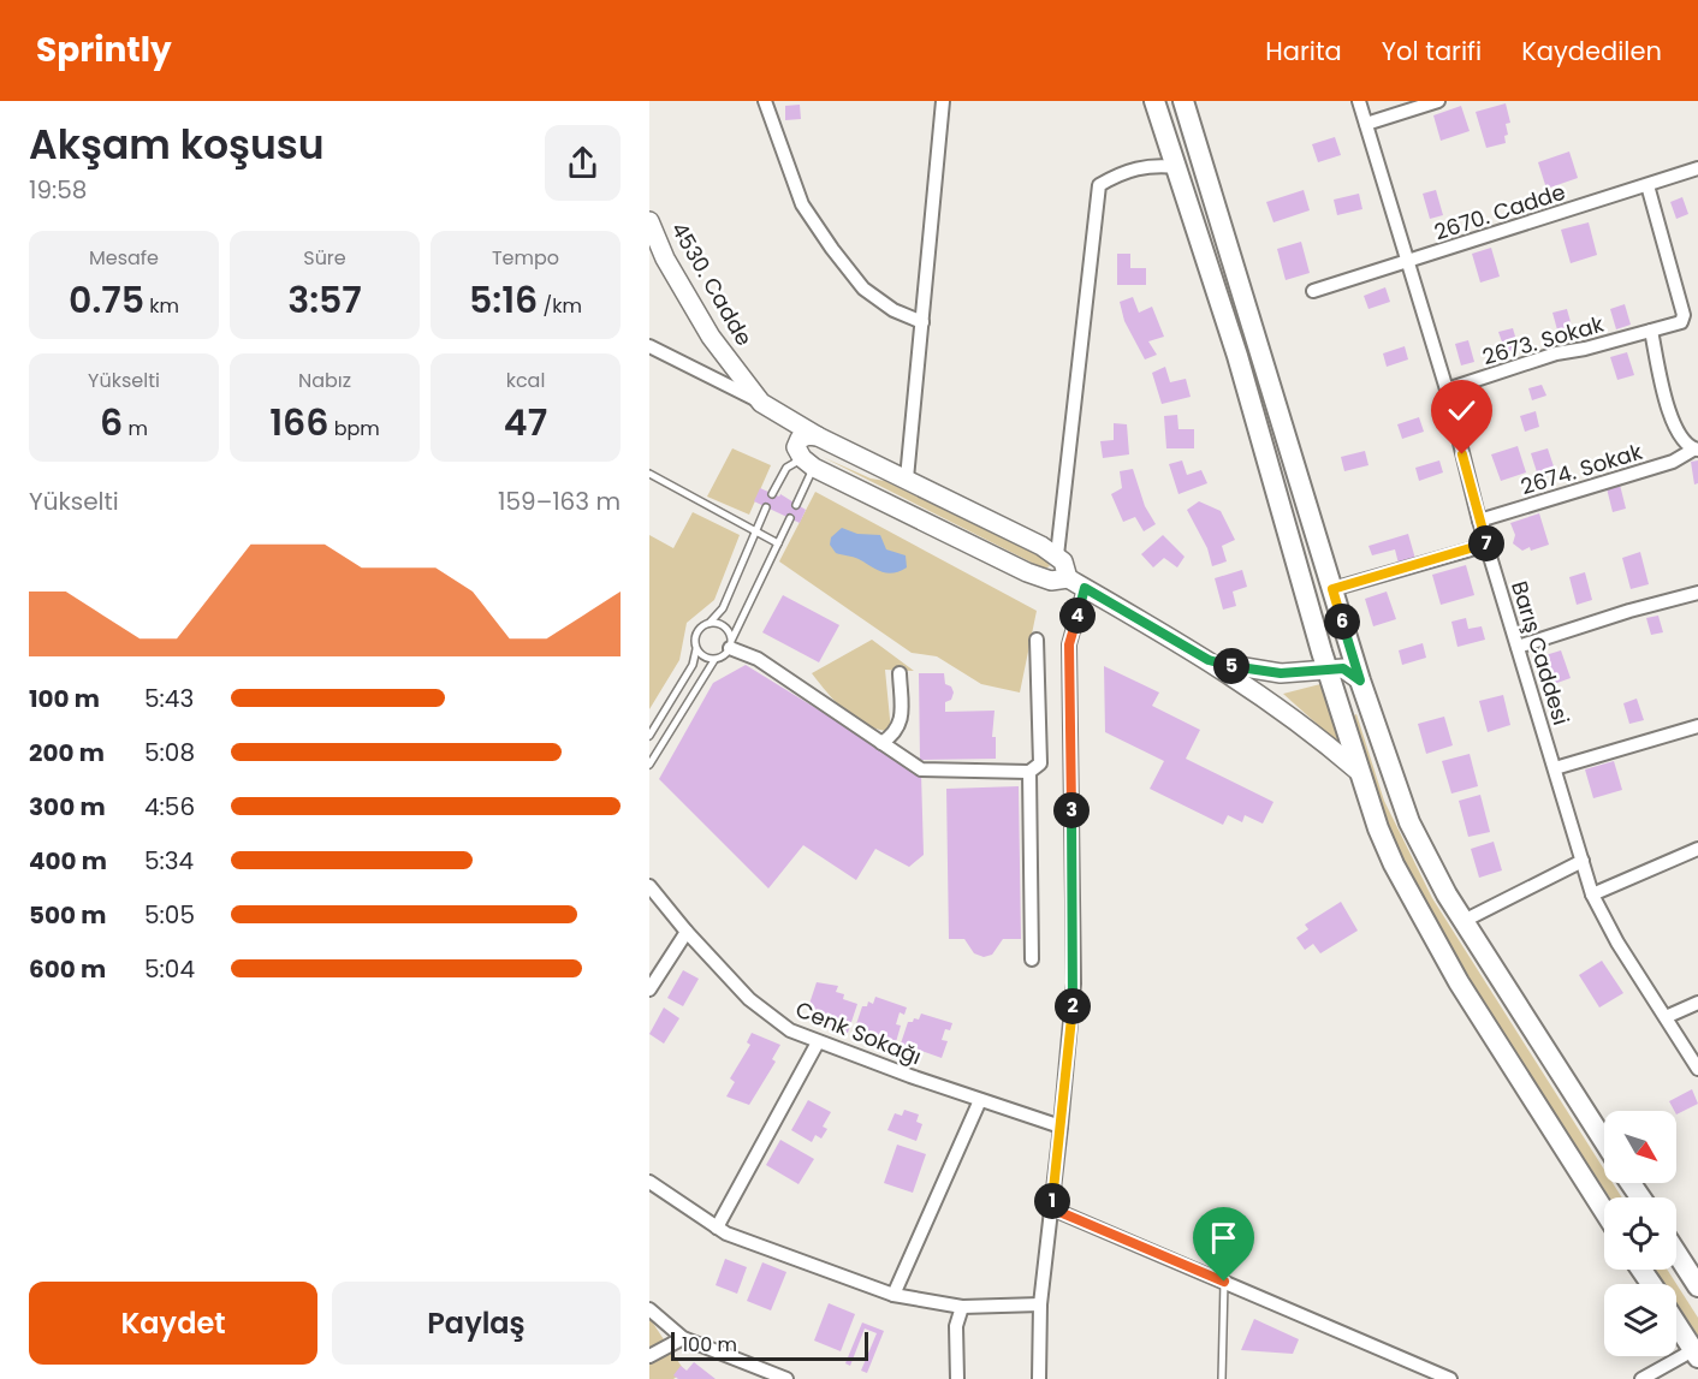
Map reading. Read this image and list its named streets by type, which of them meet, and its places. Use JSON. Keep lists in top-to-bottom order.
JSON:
{
  "streets": {
    "street": [
      "2670. Cadde",
      "4530. Cadde",
      "2673. Sokak",
      "2674. Sokak",
      "Barış Caddesi",
      "Cenk Sokağı"
    ]
  },
  "crossings": [
    ["2670. Cadde", "2673. Sokak"],
    ["2670. Cadde", "Barış Caddesi"],
    ["2673. Sokak", "Barış Caddesi"],
    ["2674. Sokak", "Barış Caddesi"]
  ],
  "scale_bar": "100 m",
  "north": "bottom right",
  "page": {
    "header": "Sprintly",
    "nav": ["Harita", "Yol tarifi", "Kaydedilen"],
    "heading": ["Akşam koşusu", "19:58"],
    "stats": [
      ["Mesafe", "0.75 km"],
      ["Süre", "3:57"],
      ["Tempo", "5:16 /km"],
      ["Yükselti", "6 m"],
      ["Nabız", "166 bpm"],
      ["kcal", "47"]
    ],
    "chart": ["Yükselti", "159–163 m"],
    "pins": [
      "7",
      "4",
      "6",
      "5",
      "3",
      "2",
      "1"
    ],
    "list": [
      {
        "name": "100 m",
        "note": "5:43"
      },
      {
        "name": "200 m",
        "note": "5:08"
      },
      {
        "name": "300 m",
        "note": "4:56"
      },
      {
        "name": "400 m",
        "note": "5:34"
      },
      {
        "name": "500 m",
        "note": "5:05"
      },
      {
        "name": "600 m",
        "note": "5:04"
      }
    ],
    "buttons": ["Kaydet", "Paylaş"],
    "scale": "100 m"
  }
}
